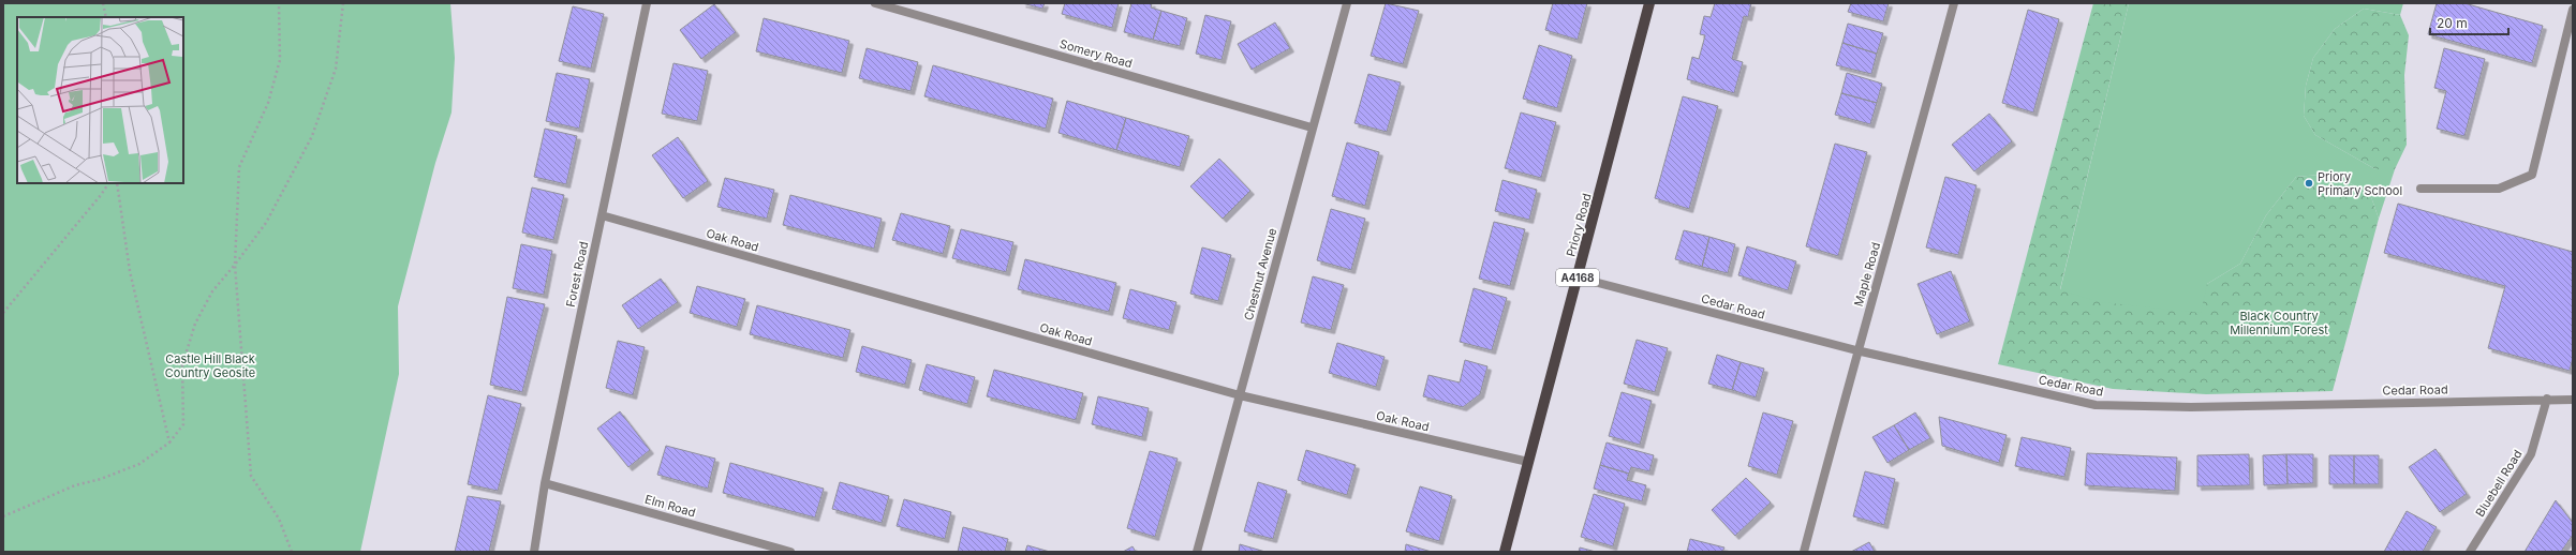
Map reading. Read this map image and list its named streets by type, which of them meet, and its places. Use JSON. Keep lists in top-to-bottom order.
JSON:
{
  "streets": {
    "main road": ["Priory Road", "A4168"],
    "street": [
      "Somery Road",
      "Oak Road",
      "Forest Road",
      "Chestnut Avenue",
      "Maple Road",
      "Cedar Road",
      "Bluebell Road",
      "Elm Road"
    ]
  },
  "crossings": [
    ["Somery Road", "Chestnut Avenue"],
    ["Priory Road", "Oak Road"],
    ["Priory Road", "Cedar Road"],
    ["Oak Road", "Forest Road"],
    ["Oak Road", "Chestnut Avenue"],
    ["Forest Road", "Elm Road"],
    ["Maple Road", "Cedar Road"],
    ["Cedar Road", "Bluebell Road"]
  ],
  "parks": ["Black Country Millennium Forest", "Castle Hill Black Country Geosite"],
  "places": ["Priory Primary School"],
  "scale_bar": "20 m"
}
